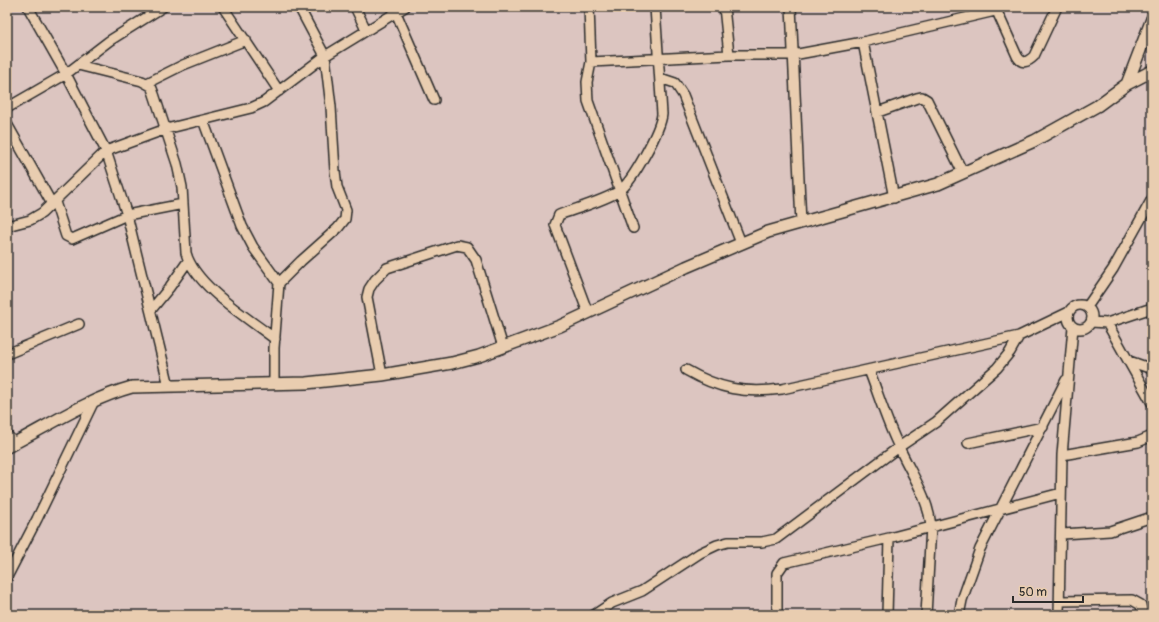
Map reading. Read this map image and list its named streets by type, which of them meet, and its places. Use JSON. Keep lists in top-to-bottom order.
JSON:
{
  "scale_bar": "50 m"
}
